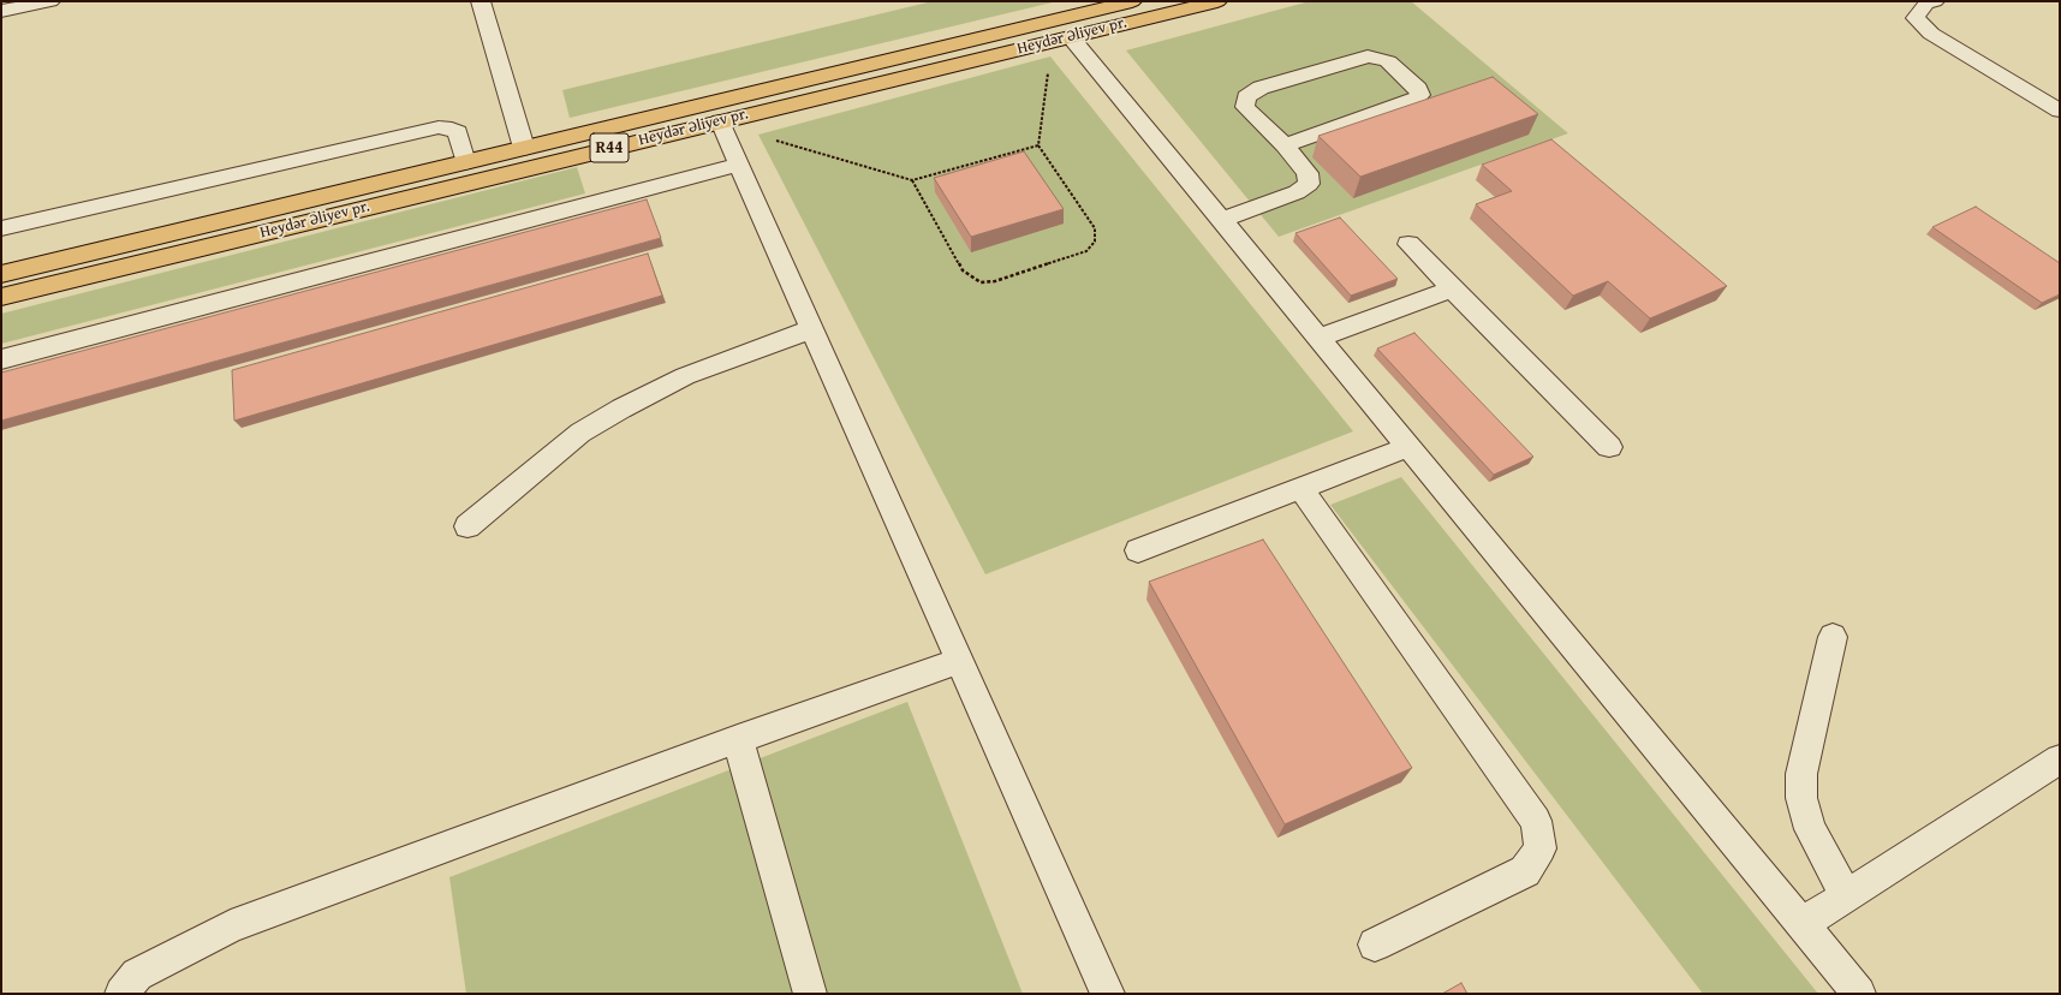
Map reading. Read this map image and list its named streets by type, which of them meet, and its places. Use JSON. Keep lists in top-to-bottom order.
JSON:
{
  "streets": {
    "main road": ["Heydər Əliyev pr.", "R44"]
  }
}
